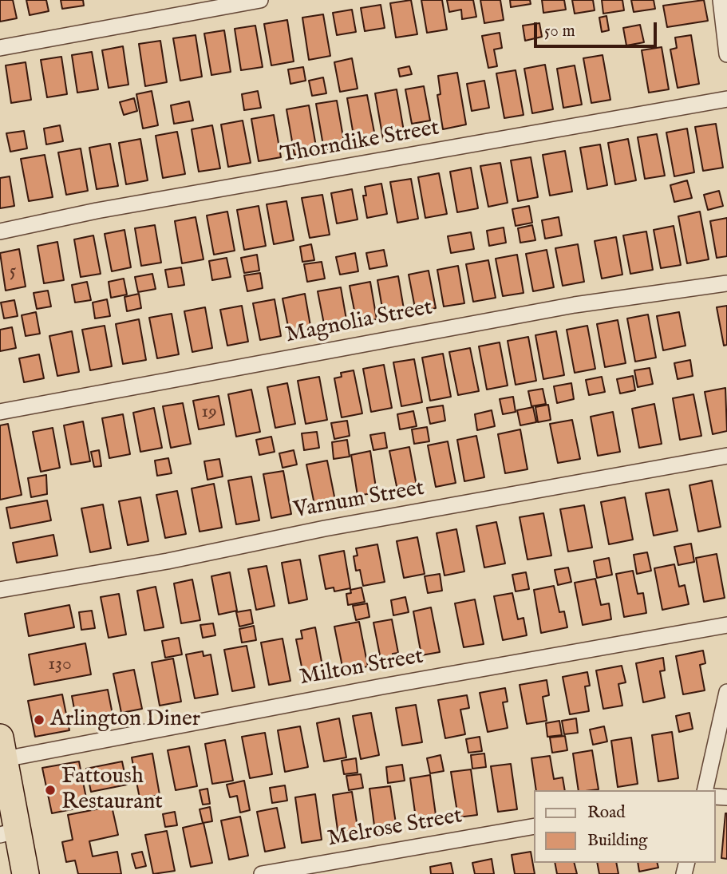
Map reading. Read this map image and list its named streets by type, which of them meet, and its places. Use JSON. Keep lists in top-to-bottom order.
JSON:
{
  "streets": {
    "street": [
      "Thorndike Street",
      "Magnolia Street",
      "Varnum Street",
      "Milton Street",
      "Melrose Street"
    ]
  },
  "places": ["Arlington Diner", "Fattoush Restaurant"],
  "house_numbers": ["5", "19", "130"],
  "legend": ["Road", "Building"],
  "scale_bar": "50 m"
}
